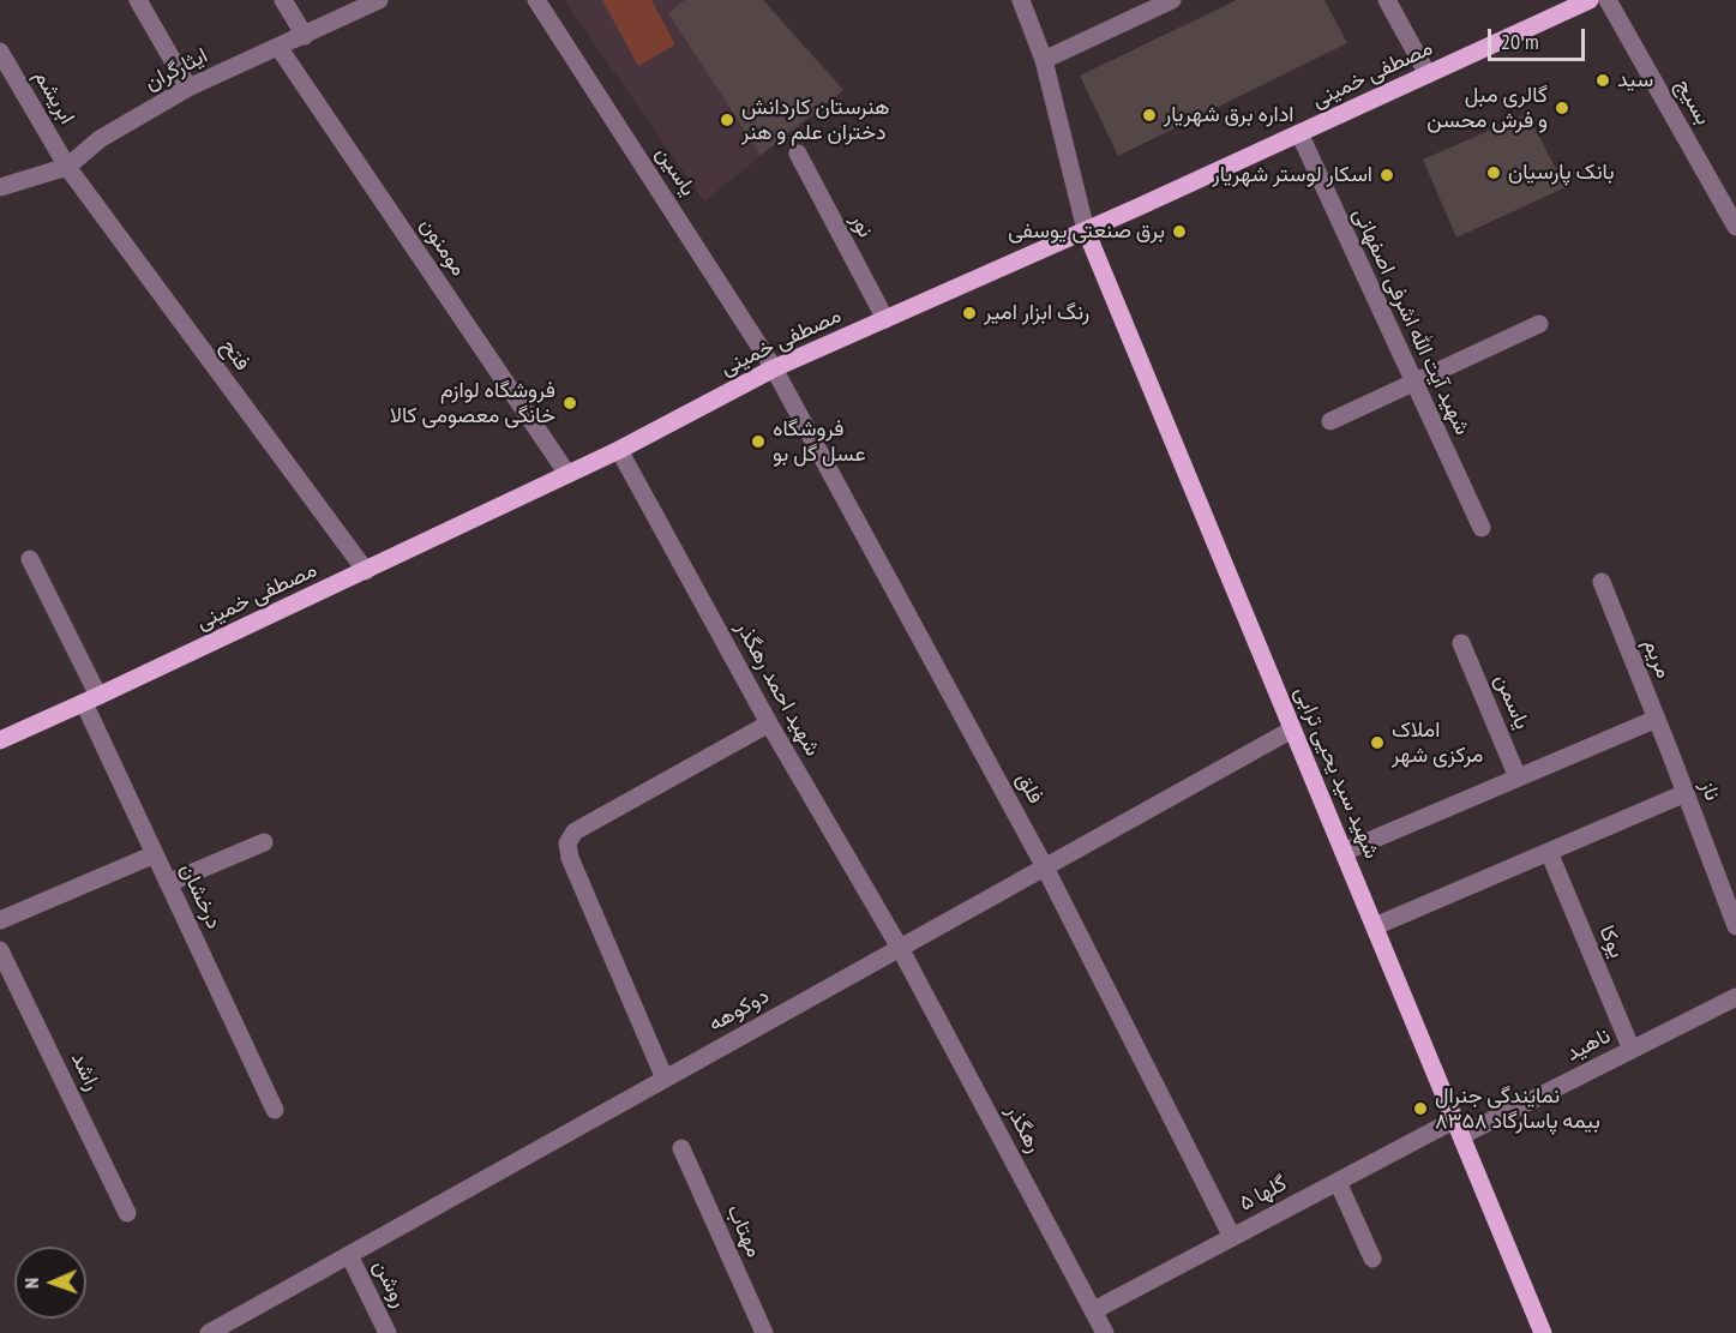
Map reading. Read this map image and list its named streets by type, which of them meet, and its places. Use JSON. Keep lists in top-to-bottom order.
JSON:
{
  "streets": {
    "main road": ["مصطفی خمینی", "شهید سید یحیی ترابی"],
    "street": [
      "ایثارگران",
      "ابریشم",
      "بسیج",
      "یاسین",
      "نور",
      "مومنون",
      "شهید آیت الله اشرفی اصفهانی",
      "فتح",
      "مریم",
      "شهید احمد رهگذر",
      "یاسمن",
      "فلق",
      "ناز",
      "درخشان",
      "یوکا",
      "دوکوهه",
      "ناهید",
      "راشد",
      "رهگذر",
      "گلها ۵",
      "مهتاب",
      "روشن"
    ]
  },
  "crossings": [
    ["ایثارگران", "ابریشم"],
    ["ایثارگران", "مومنون"],
    ["ایثارگران", "فتح"],
    ["مصطفی خمینی", "یاسین"],
    ["مصطفی خمینی", "نور"],
    ["مصطفی خمینی", "مومنون"],
    ["مصطفی خمینی", "شهید آیت الله اشرفی اصفهانی"],
    ["مصطفی خمینی", "فتح"],
    ["مصطفی خمینی", "شهید احمد رهگذر"],
    ["مصطفی خمینی", "شهید سید یحیی ترابی"],
    ["مصطفی خمینی", "فلق"],
    ["مصطفی خمینی", "درخشان"],
    ["ابریشم", "فتح"],
    ["یاسین", "فلق"],
    ["مریم", "ناز"],
    ["شهید احمد رهگذر", "دوکوهه"],
    ["شهید احمد رهگذر", "رهگذر"],
    ["شهید سید یحیی ترابی", "دوکوهه"],
    ["شهید سید یحیی ترابی", "ناهید"],
    ["شهید سید یحیی ترابی", "گلها ۵"],
    ["فلق", "دوکوهه"],
    ["فلق", "گلها ۵"],
    ["یوکا", "ناهید"],
    ["دوکوهه", "رهگذر"],
    ["دوکوهه", "روشن"],
    ["ناهید", "گلها ۵"],
    ["رهگذر", "گلها ۵"]
  ],
  "places": [
    "سید",
    "گالری مبل و فرش محسن",
    "اداره برق شهریار",
    "هنرستان کاردانش دختران علم و هنر",
    "بانک پارسیان",
    "اسکار لوستر شهریار",
    "برق صنعتی یوسفی",
    "رنگ ابزار امیر",
    "فروشگاه لوازم خانگی معصومی کالا",
    "فروشگاه عسل گل بو",
    "املاک مرکزی شهر",
    "نمایندگی جنرال بیمه پاسارگاد ۸۳۵۸"
  ],
  "scale_bar": "20 m",
  "north": "left"
}
